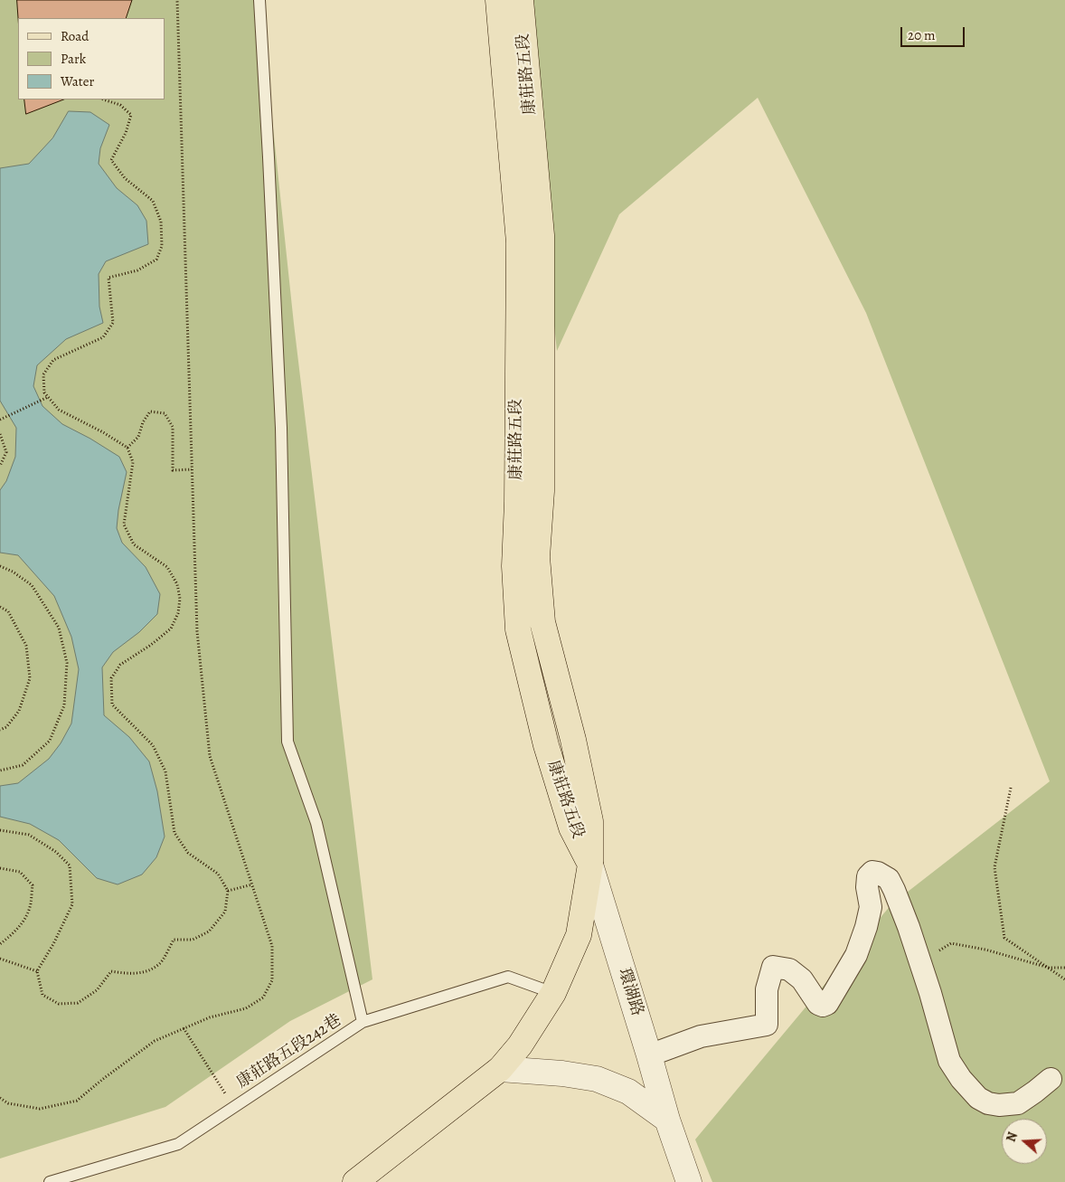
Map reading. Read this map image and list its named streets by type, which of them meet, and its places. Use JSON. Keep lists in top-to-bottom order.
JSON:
{
  "streets": {
    "main road": ["康莊路五段"],
    "street": ["環湖路"],
    "lane": ["康莊路五段242巷"]
  },
  "crossings": [
    ["康莊路五段", "環湖路"]
  ],
  "legend": ["Road", "Park", "Water"],
  "scale_bar": "20 m",
  "north": "left"
}
